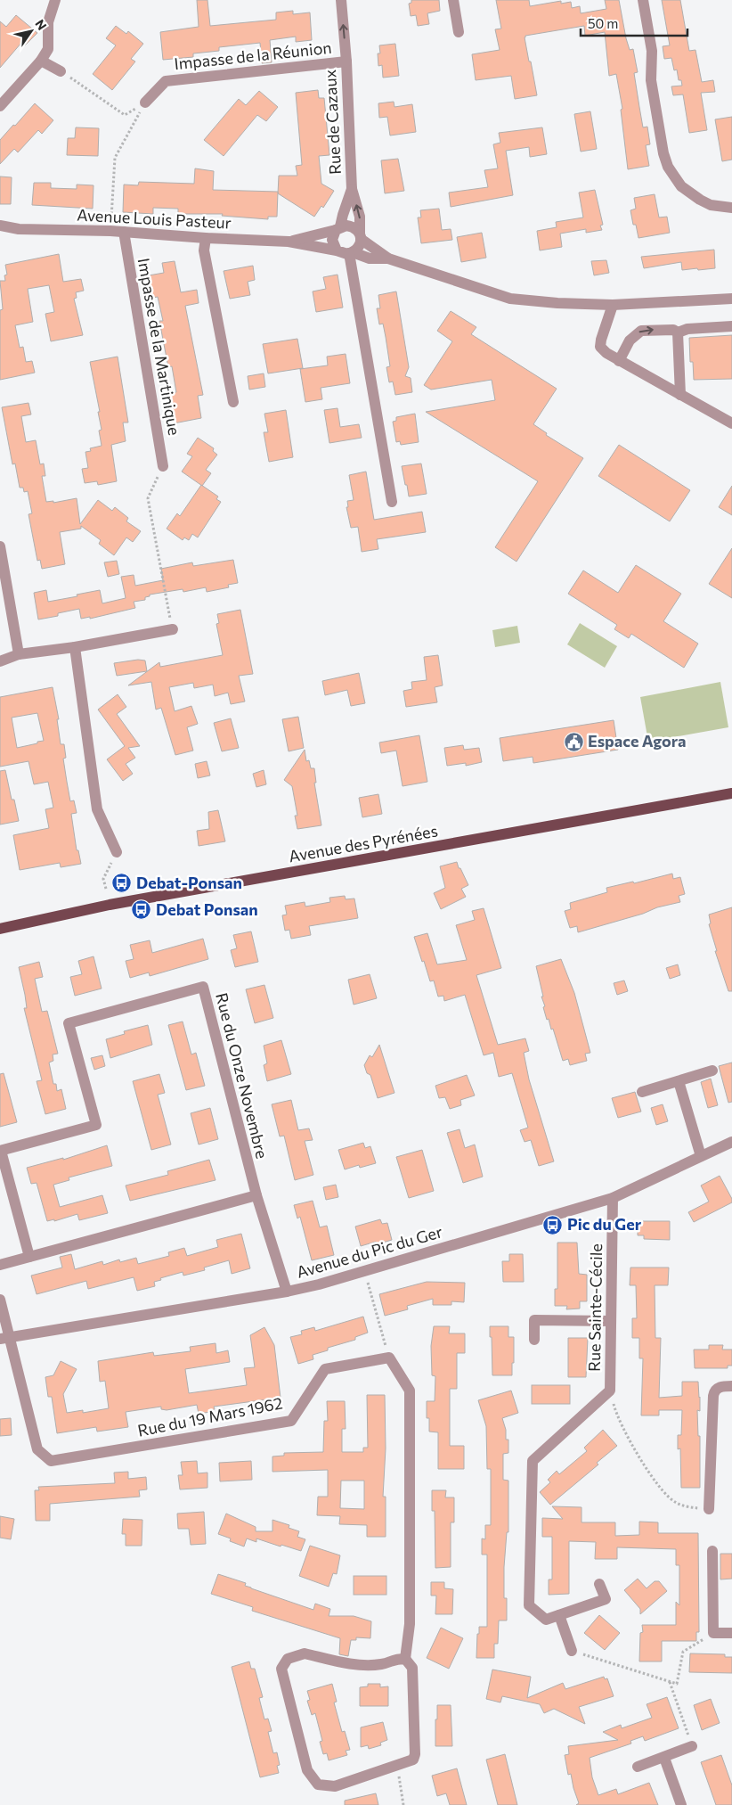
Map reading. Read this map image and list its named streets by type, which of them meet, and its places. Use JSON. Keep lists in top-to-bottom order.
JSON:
{
  "streets": {
    "main road": ["Avenue des Pyrénées"],
    "street": [
      "Impasse de la Réunion",
      "Rue de Cazaux",
      "Avenue Louis Pasteur",
      "Impasse de la Martinique",
      "Rue du Onze Novembre",
      "Avenue du Pic du Ger",
      "Rue Sainte-Cécile",
      "Rue du 19 Mars 1962"
    ]
  },
  "crossings": [
    ["Impasse de la Réunion", "Rue de Cazaux"],
    ["Rue de Cazaux", "Avenue Louis Pasteur"],
    ["Avenue Louis Pasteur", "Impasse de la Martinique"],
    ["Rue du Onze Novembre", "Avenue du Pic du Ger"],
    ["Avenue du Pic du Ger", "Rue Sainte-Cécile"],
    ["Avenue du Pic du Ger", "Rue du 19 Mars 1962"]
  ],
  "one_way": ["Rue de Cazaux"],
  "places": {
    "public building": ["Espace Agora"],
    "bus stop": ["Debat-Ponsan", "Debat Ponsan", "Pic du Ger"]
  },
  "scale_bar": "50 m",
  "north": "top right"
}
